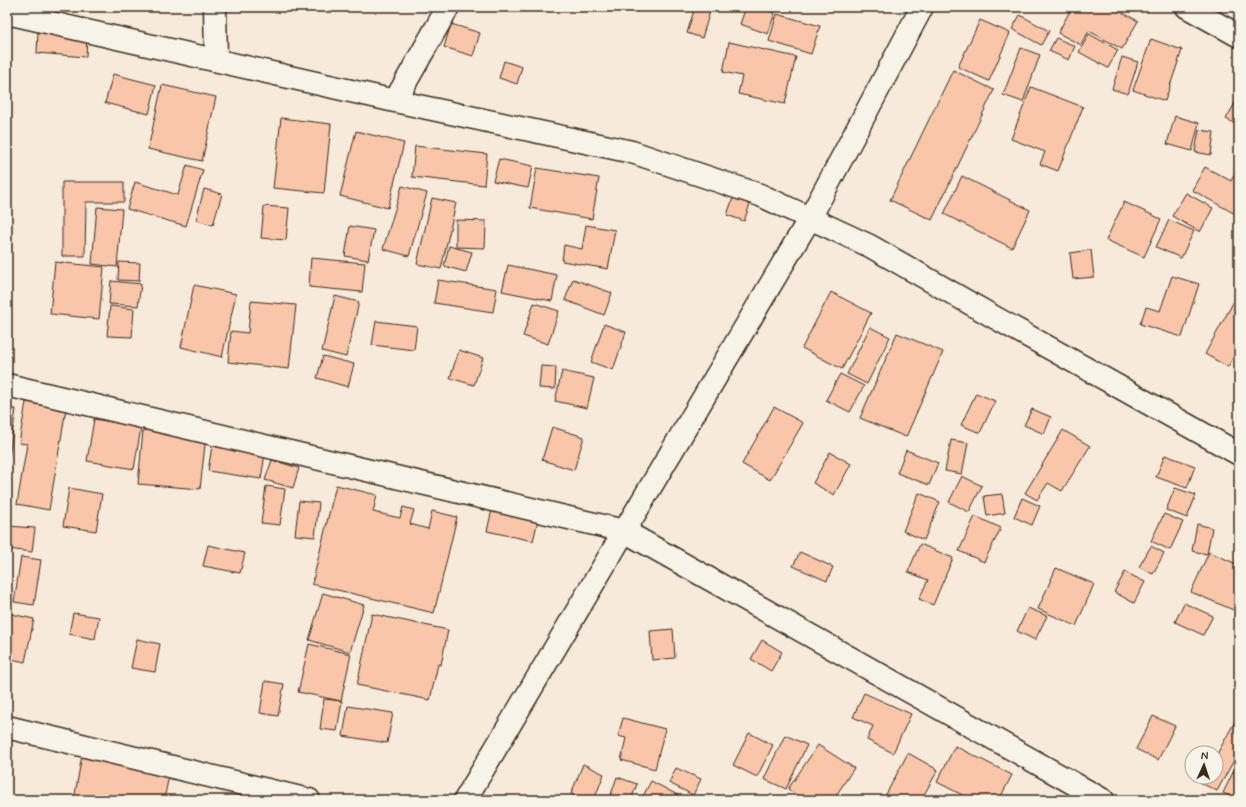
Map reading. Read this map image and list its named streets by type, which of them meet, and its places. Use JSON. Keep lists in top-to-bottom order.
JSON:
{
  "north": "top"
}
